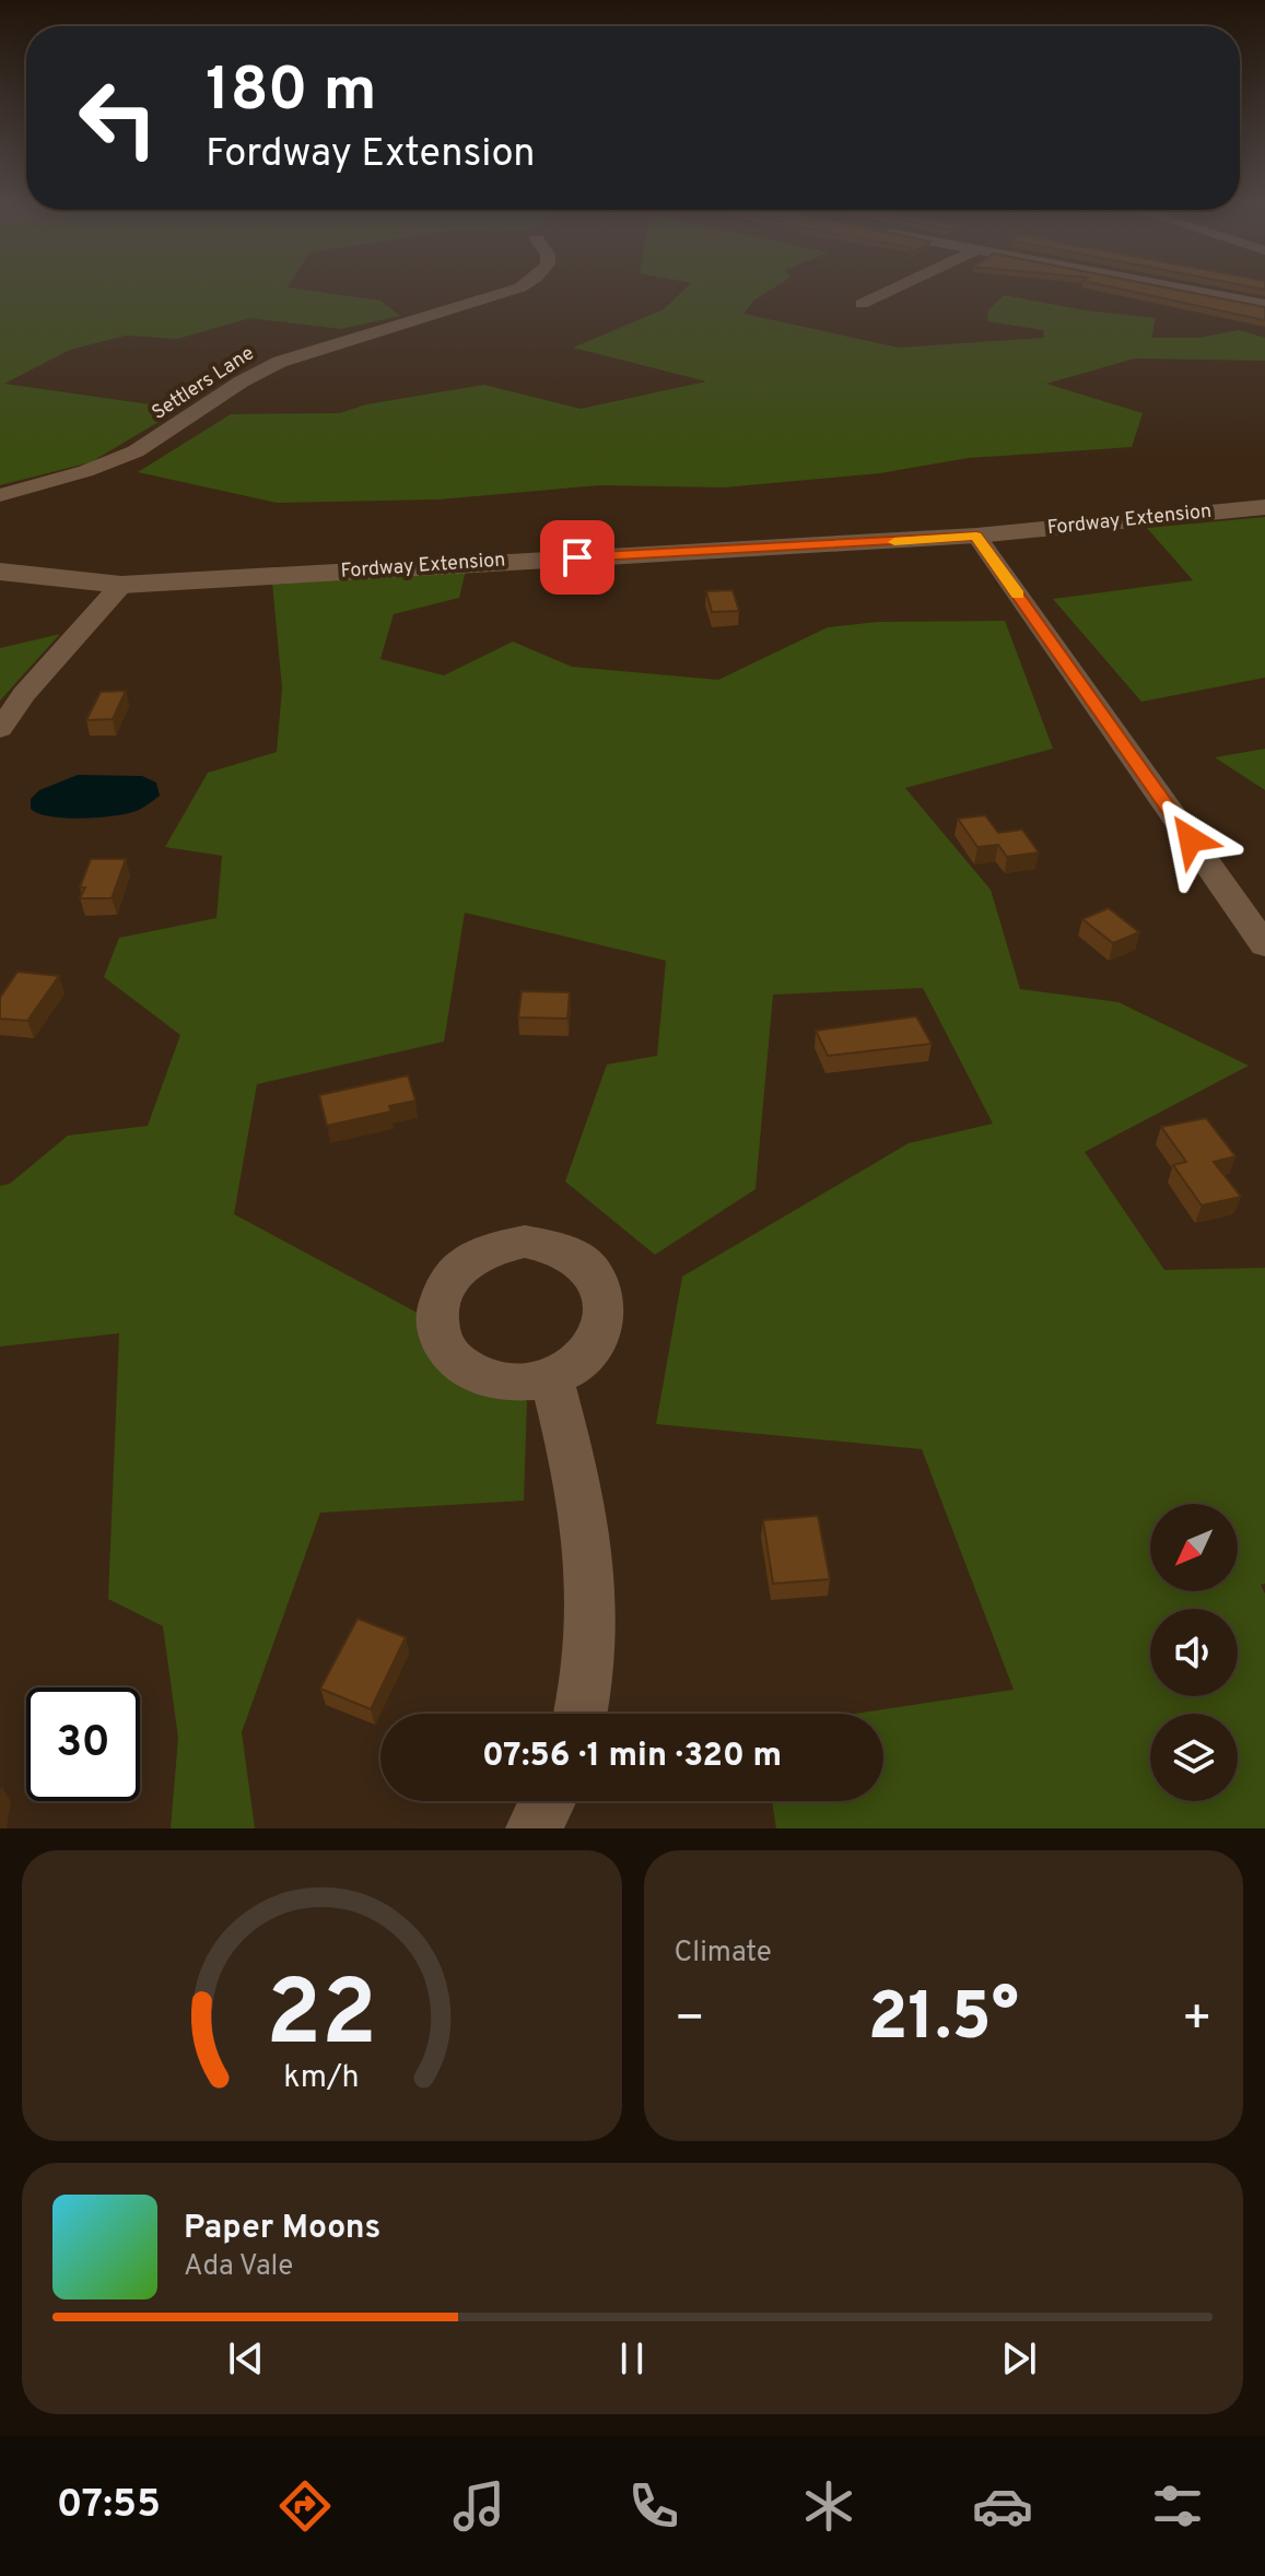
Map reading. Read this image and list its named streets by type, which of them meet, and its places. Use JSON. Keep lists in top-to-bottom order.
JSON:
{
  "streets": {
    "street": ["Settlers Lane", "Fordway Extension"]
  },
  "north": "bottom left",
  "page": {
    "turn": ["180 m", "Fordway Extension"],
    "limit": "30",
    "trip": "07:56 · 1 min · 320 m",
    "tile": "Climate",
    "heat": ["−", "21.5°", "+"],
    "song": ["Paper Moons", "Ada Vale"],
    "tabs": "07:55",
    "gauge": ["22", "km/h"]
  }
}
